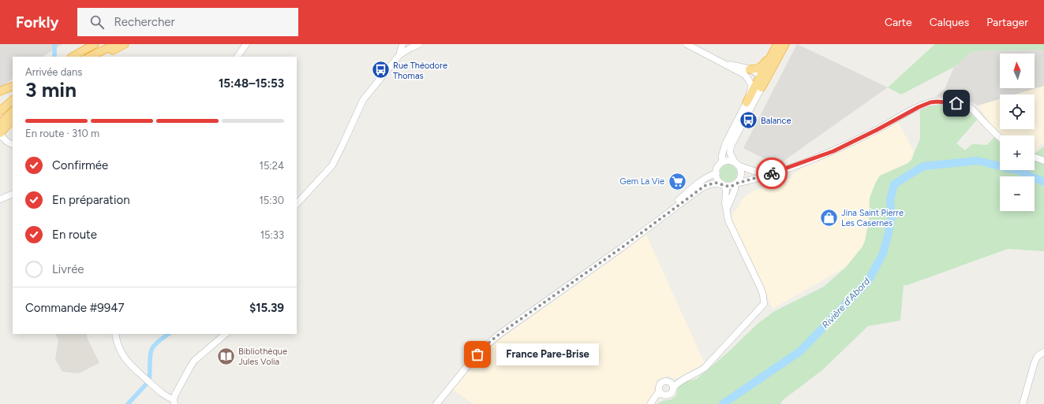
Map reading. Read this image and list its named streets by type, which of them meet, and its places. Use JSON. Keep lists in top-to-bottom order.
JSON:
{
  "water": ["Rivière d'Abord"],
  "places": {
    "bus stop": ["Rue Théodore Thomas", "Balance"],
    "supermarket": ["Gem La Vie"],
    "shop": ["Jina Saint Pierre Les Casernes"],
    "other": ["France Pare-Brise"],
    "library": ["Bibliothèque Jules Volia"]
  },
  "north": "top",
  "page": {
    "header": "Forkly",
    "search": "Rechercher",
    "nav": ["Carte", "Calques", "Partager"],
    "map_buttons": ["+", "−"],
    "heading": ["3 min", "Arrivée dans", "15:48–15:53"],
    "panel": ["Commande #9947", "$15.39"],
    "bar": "En route · 310 m",
    "list": [
      ["Confirmée", "15:24"],
      ["En préparation", "15:30"],
      ["En route", "15:33"],
      "Livrée"
    ],
    "bubble": "France Pare-Brise"
  }
}
